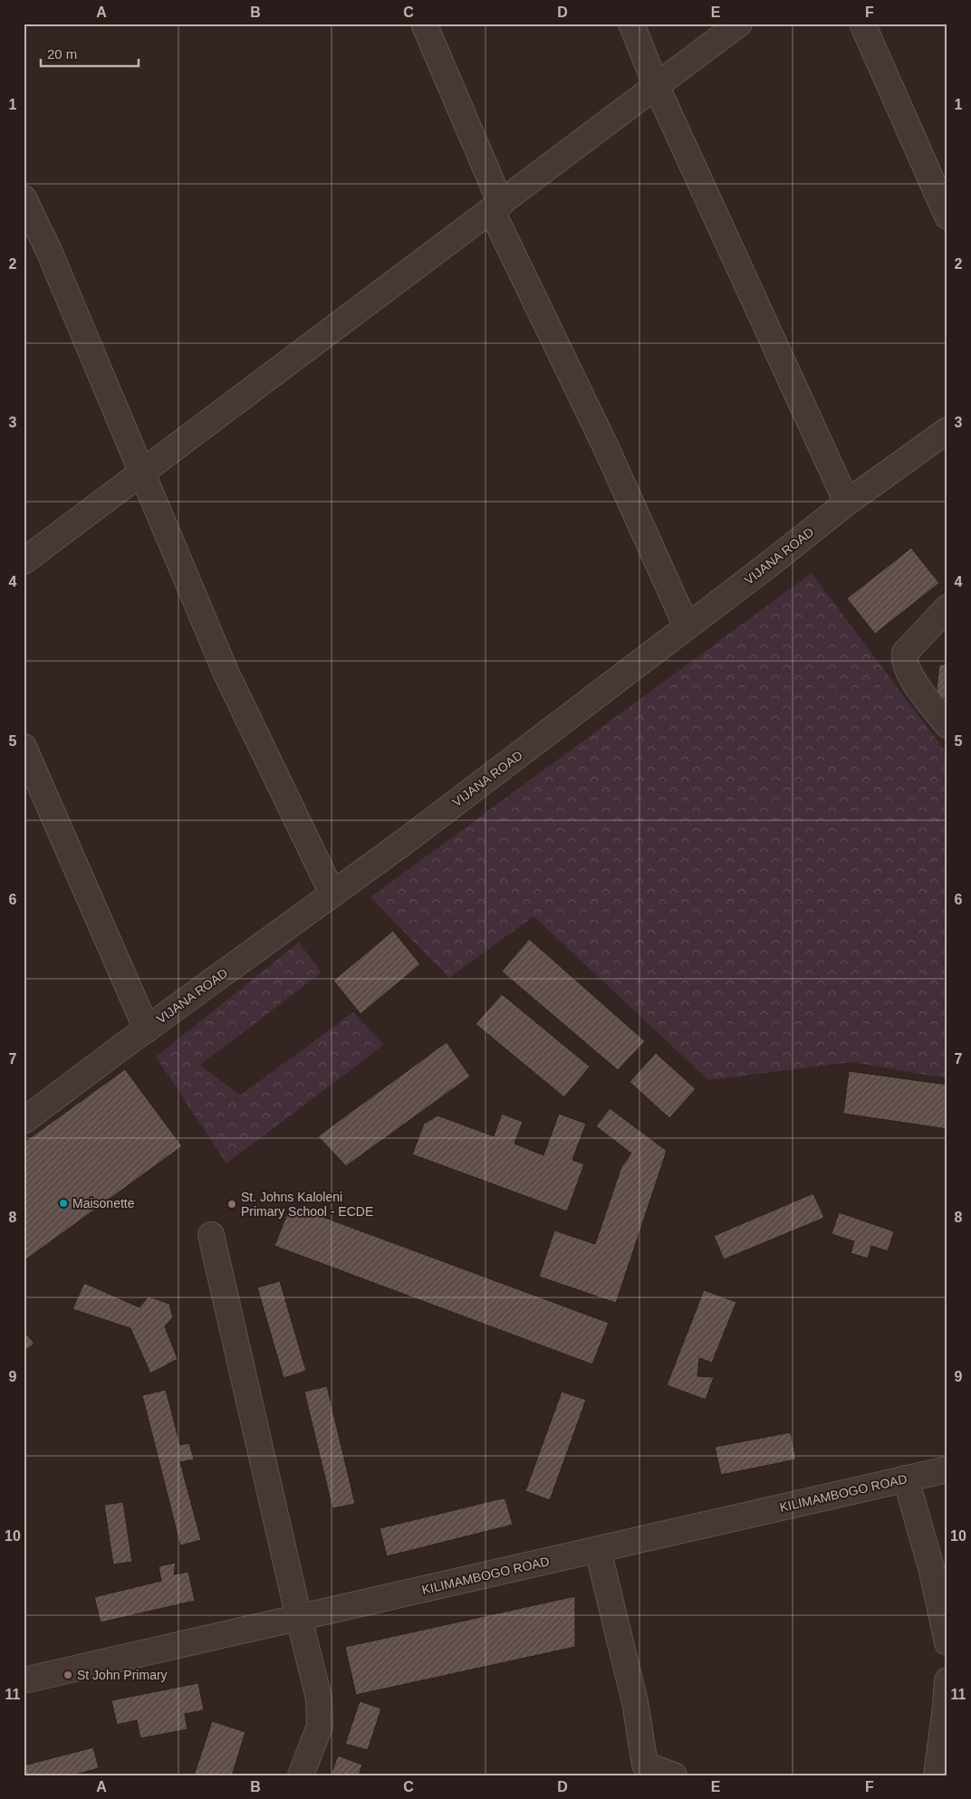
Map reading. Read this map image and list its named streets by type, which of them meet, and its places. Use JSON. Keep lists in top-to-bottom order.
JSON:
{
  "streets": {
    "street": ["VIJANA ROAD", "KILIMAMBOGO ROAD"]
  },
  "places": ["Maisonette", "St. Johns Kaloleni Primary School - ECDE", "St John Primary"],
  "scale_bar": "20 m",
  "grid": {
    "columns": [
      "A",
      "B",
      "C",
      "D",
      "E",
      "F"
    ],
    "rows": [
      "1",
      "2",
      "3",
      "4",
      "5",
      "6",
      "7",
      "8",
      "9",
      "10",
      "11"
    ]
  }
}
